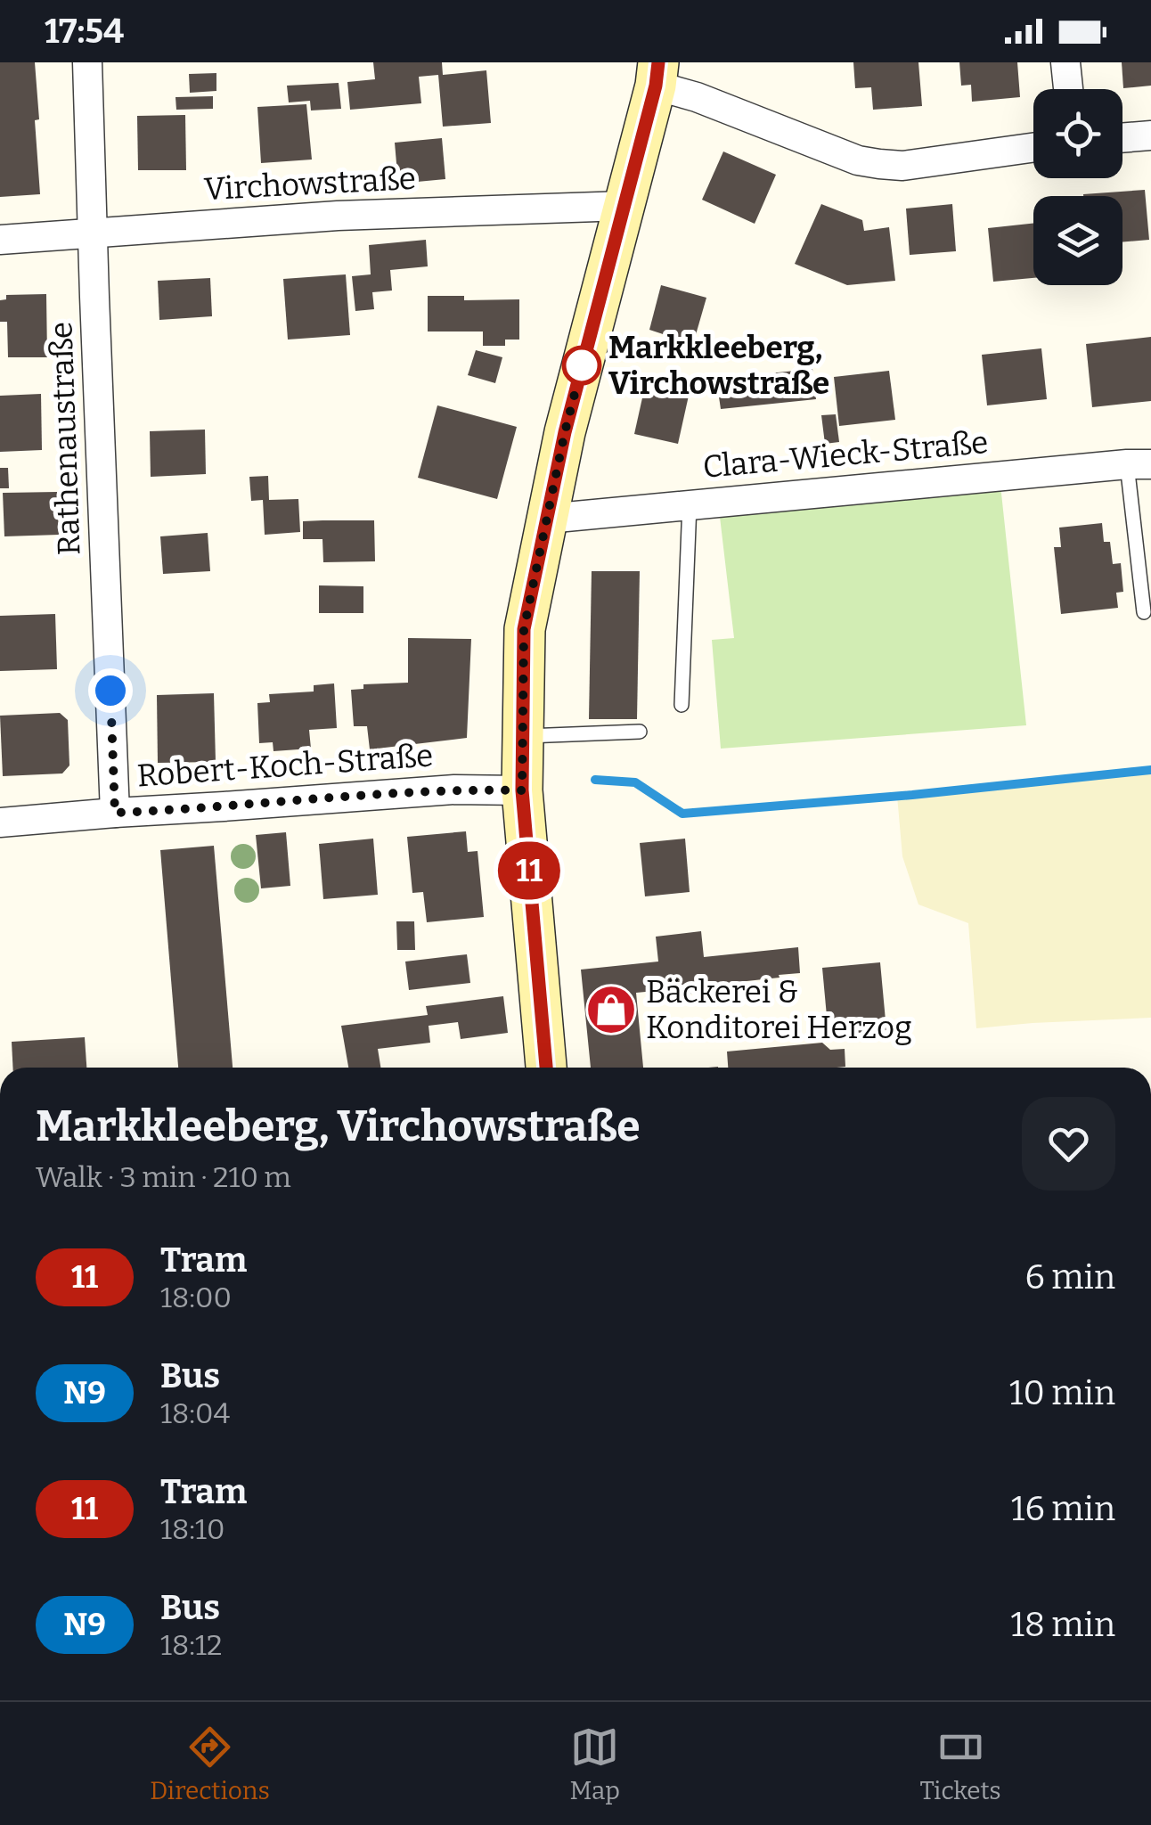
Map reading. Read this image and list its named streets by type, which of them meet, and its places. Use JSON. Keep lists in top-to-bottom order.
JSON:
{
  "streets": {
    "street": [
      "Virchowstraße",
      "Rathenaustraße",
      "Clara-Wieck-Straße",
      "Robert-Koch-Straße"
    ]
  },
  "crossings": [
    ["Virchowstraße", "Rathenaustraße"],
    ["Rathenaustraße", "Robert-Koch-Straße"]
  ],
  "places": {
    "other": ["Markkleeberg, Virchowstraße"],
    "shop": ["Bäckerei & Konditorei Herzog"]
  },
  "lines": ["tram line 11"],
  "page": {
    "status": "17:54",
    "on_map": "11",
    "heading": ["Markkleeberg, Virchowstraße", "Walk · 3 min · 210 m"],
    "list": [
      {
        "mark": "11",
        "name": "Tram",
        "note": "18:00",
        "value": "6 min"
      },
      {
        "mark": "N9",
        "name": "Bus",
        "note": "18:04",
        "value": "10 min"
      },
      {
        "mark": "11",
        "name": "Tram",
        "note": "18:10",
        "value": "16 min"
      },
      {
        "mark": "N9",
        "name": "Bus",
        "note": "18:12",
        "value": "18 min"
      }
    ],
    "tabs": ["Directions", "Map", "Tickets"]
  }
}
